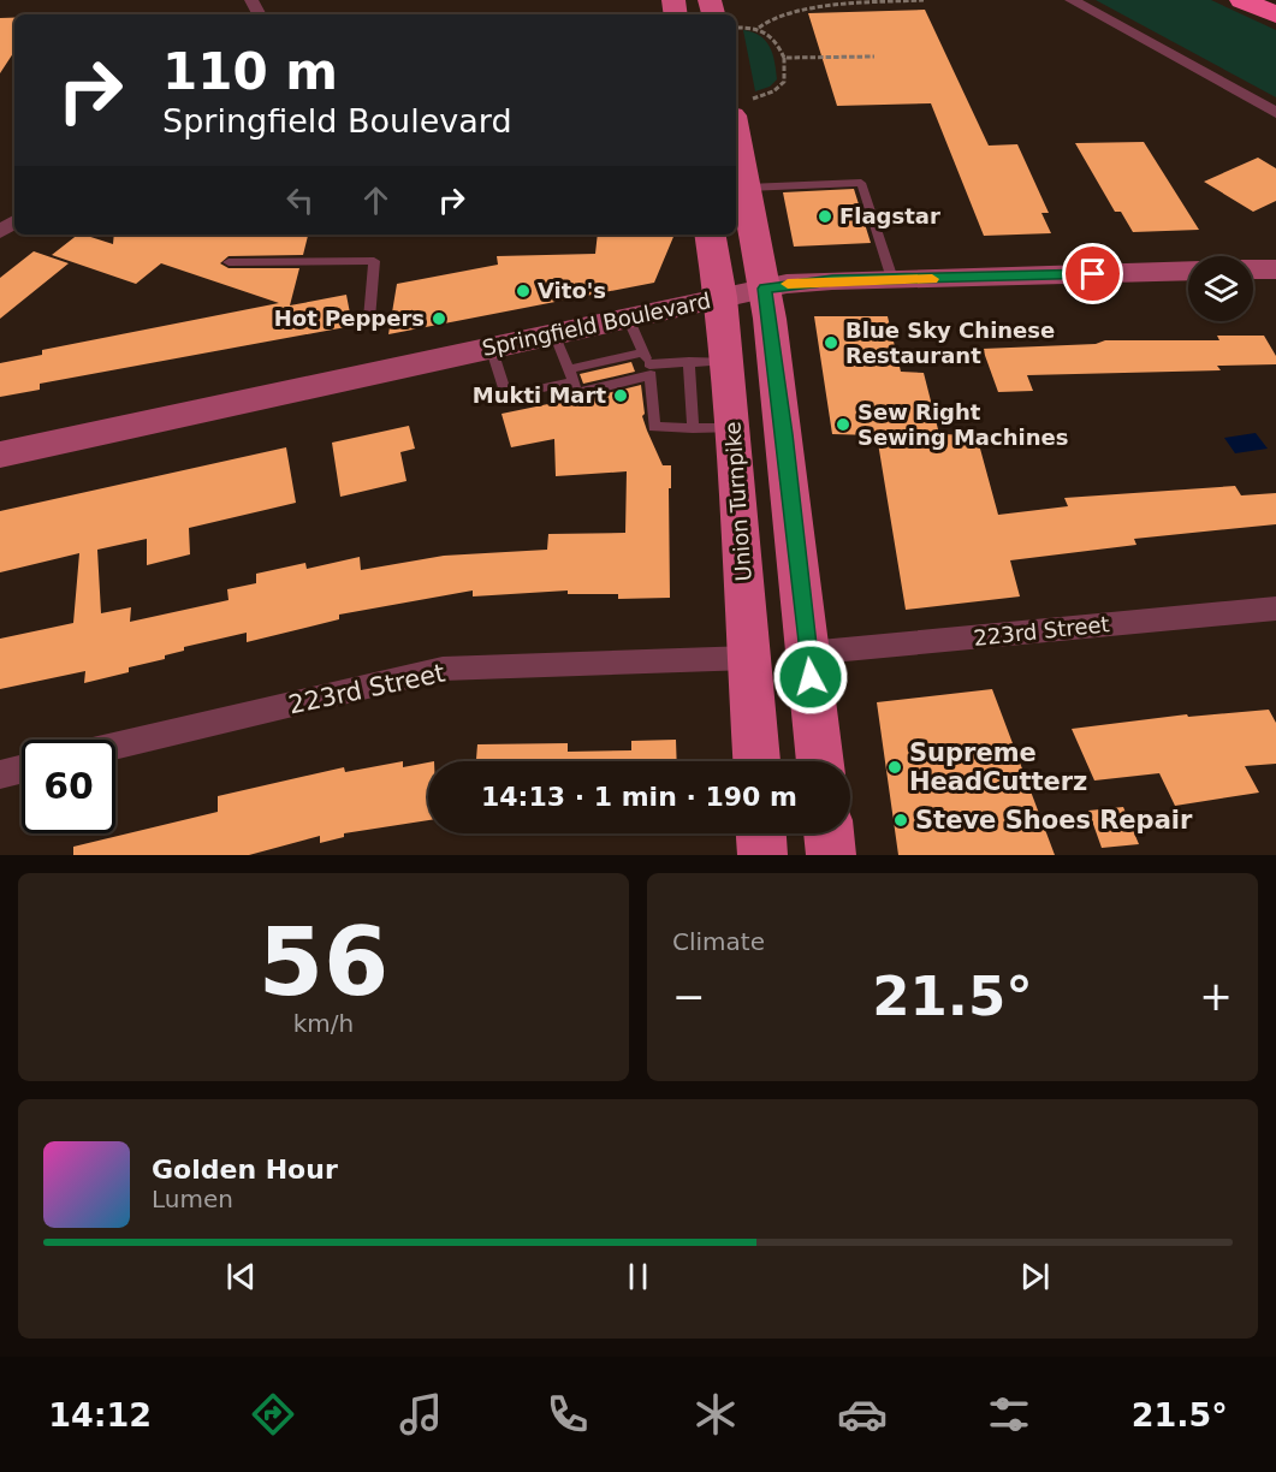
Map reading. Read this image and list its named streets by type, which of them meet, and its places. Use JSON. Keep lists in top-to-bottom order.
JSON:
{
  "streets": {
    "main road": ["Springfield Boulevard", "Union Turnpike"],
    "street": ["223rd Street"]
  },
  "crossings": [
    ["Springfield Boulevard", "Union Turnpike"],
    ["Union Turnpike", "223rd Street"]
  ],
  "places": [
    "Flagstar",
    "Vito's",
    "Hot Peppers",
    "Blue Sky Chinese Restaurant",
    "Mukti Mart",
    "Sew Right Sewing Machines",
    "Supreme HeadCutterz",
    "Steve Shoes Repair"
  ],
  "page": {
    "turn": ["110 m", "Springfield Boulevard"],
    "limit": "60",
    "trip": "14:13 · 1 min · 190 m",
    "tile": [
      ["56", "km/h"],
      "Climate"
    ],
    "heat": ["−", "21.5°", "+"],
    "song": ["Golden Hour", "Lumen"],
    "tabs": ["14:12", "21.5°"]
  }
}
